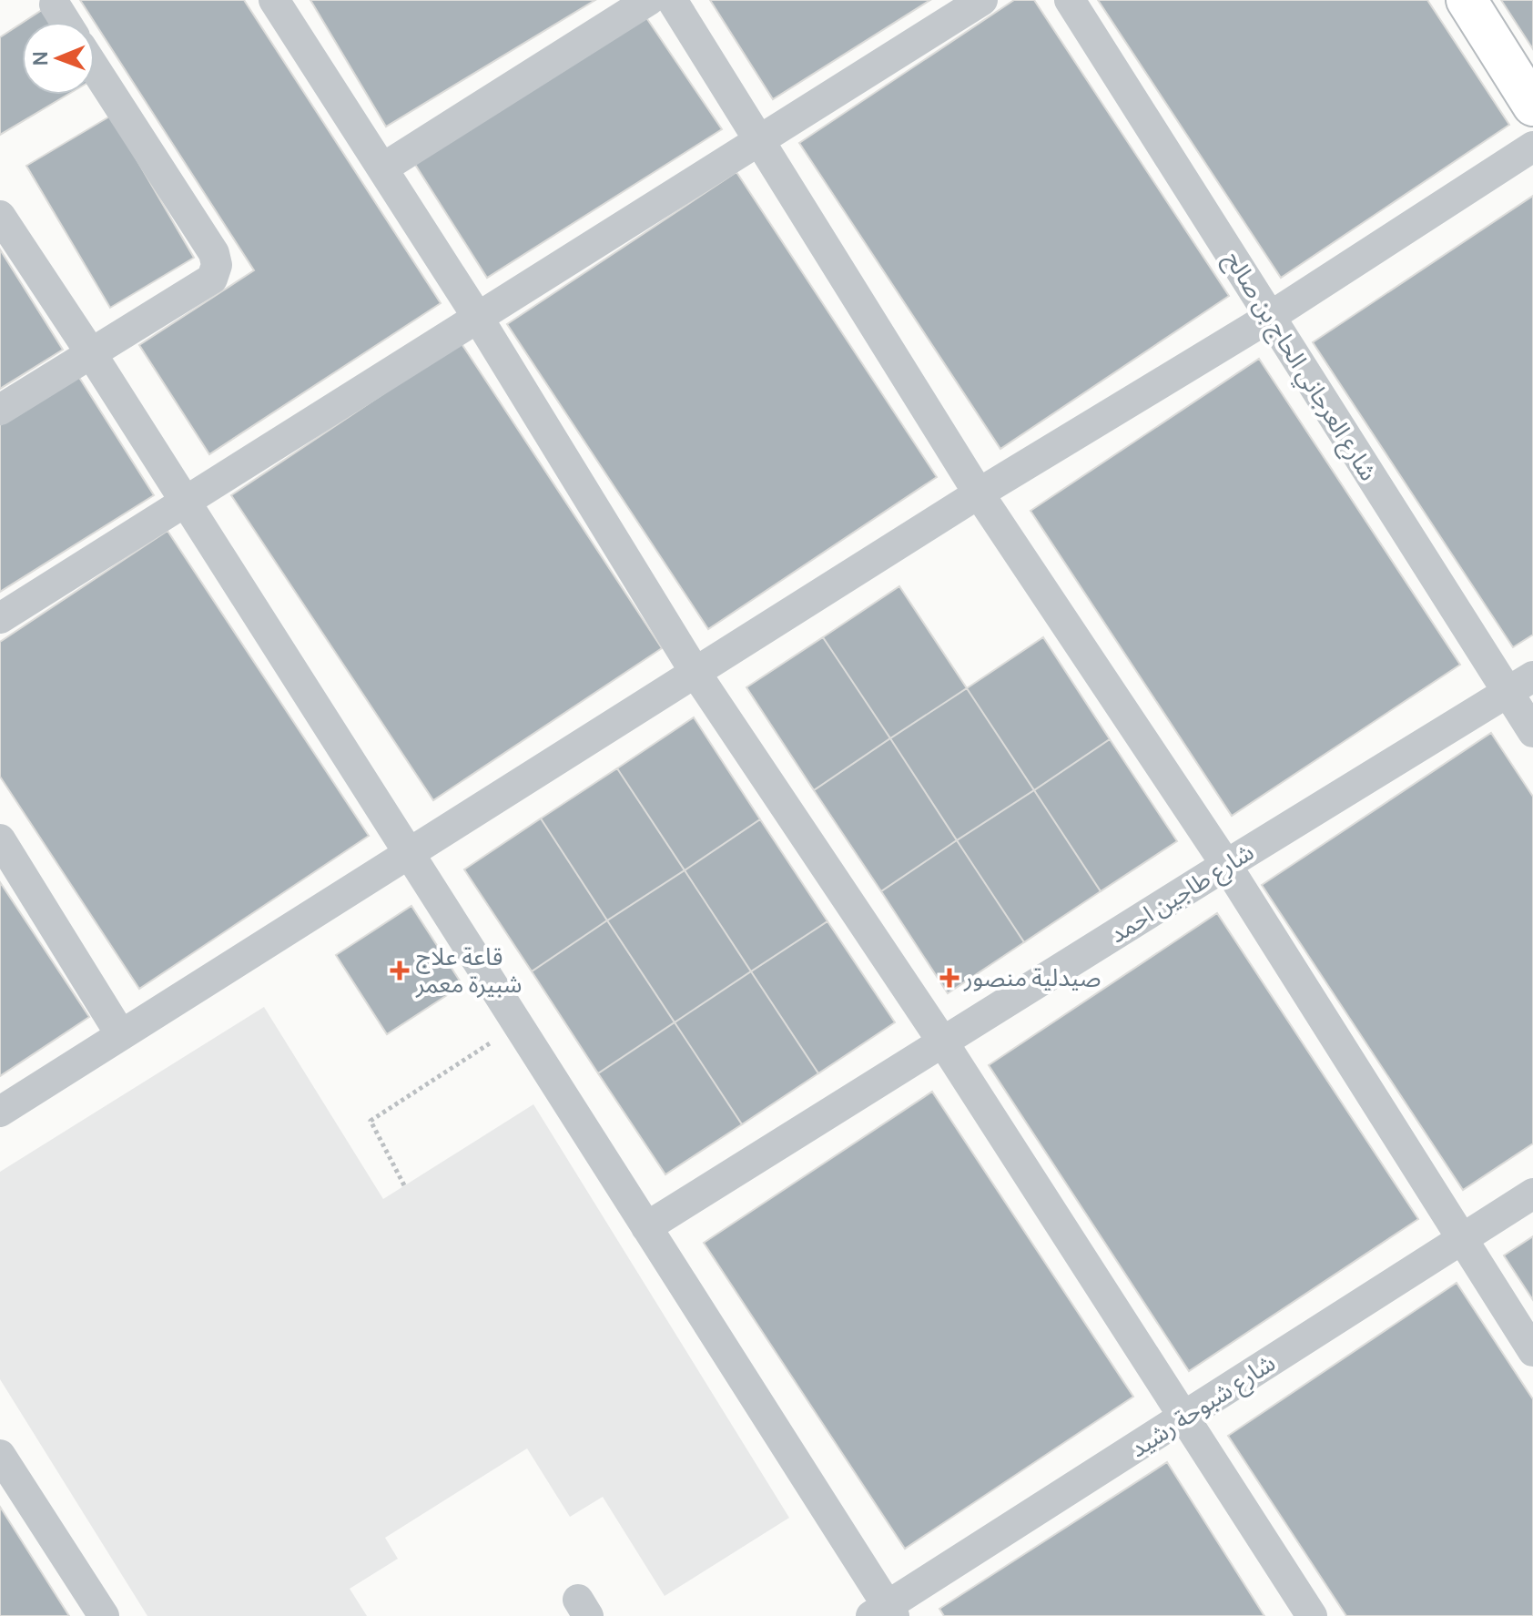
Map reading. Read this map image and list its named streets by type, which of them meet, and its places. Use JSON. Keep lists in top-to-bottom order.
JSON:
{
  "streets": {
    "street": ["شارع العرجاني الحاج بن صالح", "شارع طاجين احمد", "شارع شبوحة رشيد"]
  },
  "crossings": [
    ["شارع العرجاني الحاج بن صالح", "شارع طاجين احمد"]
  ],
  "places": {
    "health": ["قاعة علاج شبيرة معمر", "صيدلية منصور"]
  },
  "north": "left"
}
